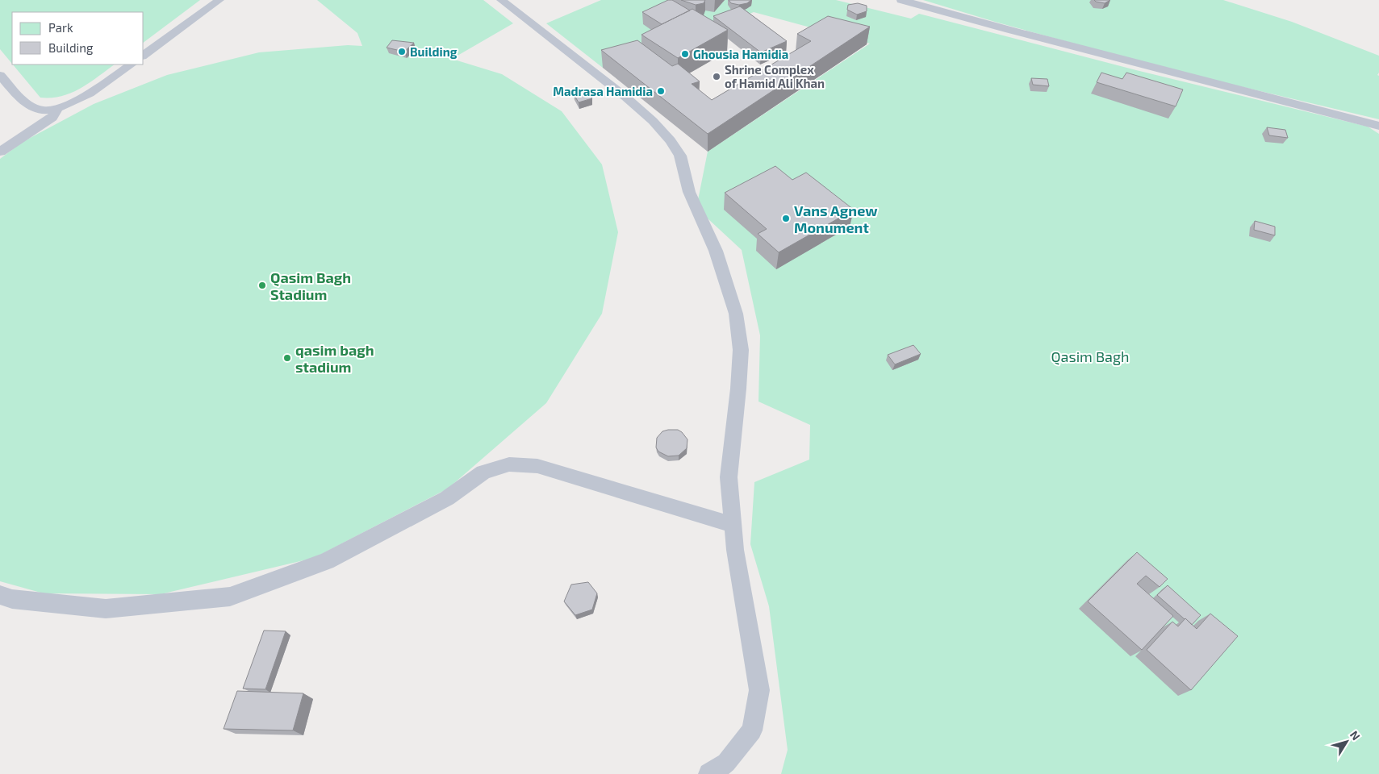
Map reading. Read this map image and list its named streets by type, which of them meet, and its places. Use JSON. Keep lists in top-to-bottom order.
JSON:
{
  "parks": ["Qasim Bagh"],
  "places": [
    "Building",
    "Ghousia Hamidia",
    "Shrine Complex of Hamid Ali Khan",
    "Madrasa Hamidia",
    "Vans Agnew Monument",
    "Qasim Bagh Stadium",
    "qasim bagh stadium"
  ],
  "legend": ["Park", "Building"],
  "north": "top right"
}
